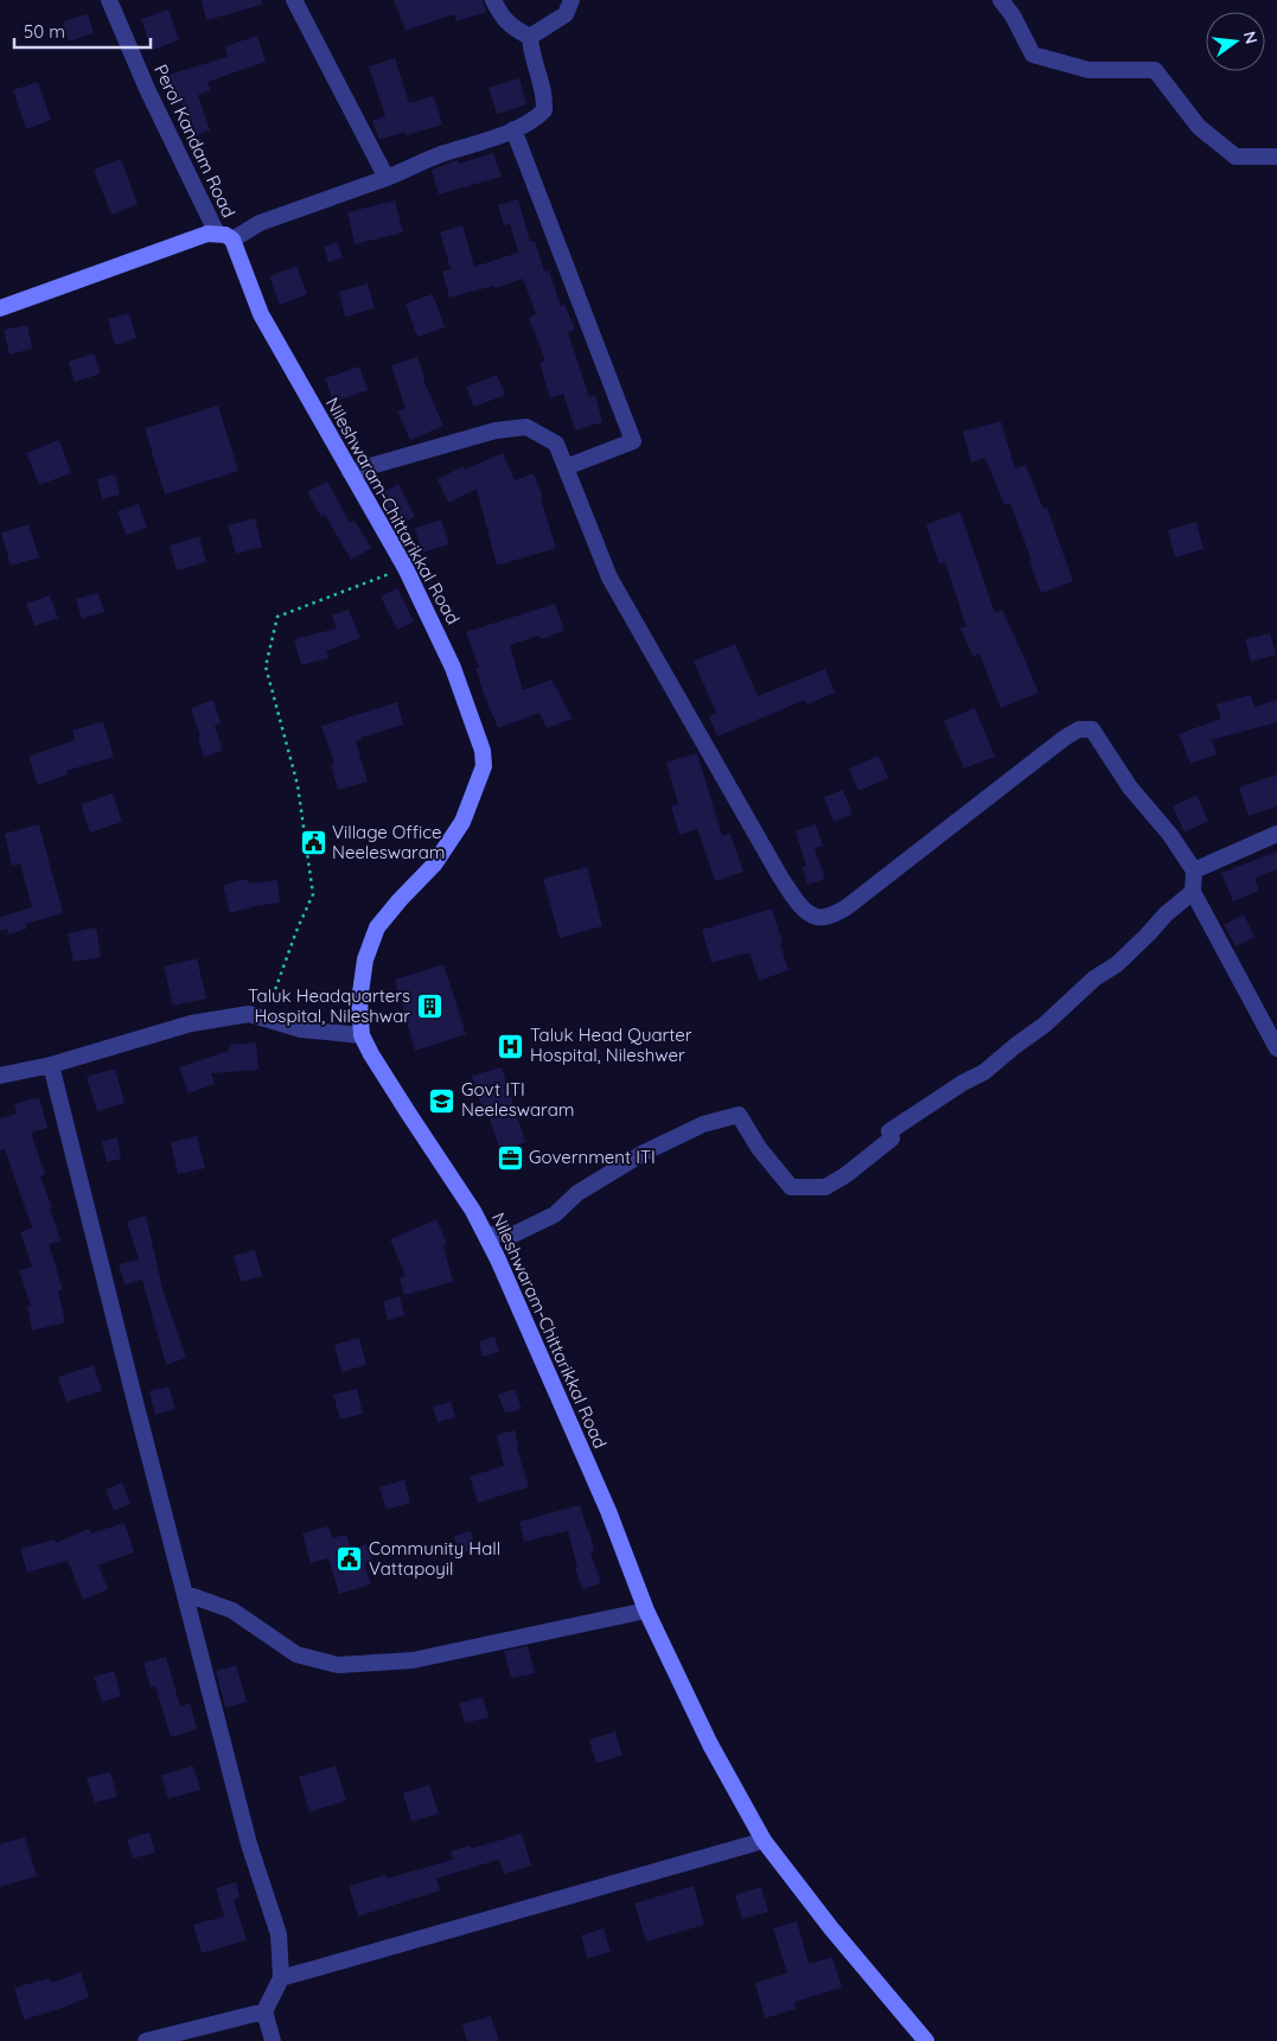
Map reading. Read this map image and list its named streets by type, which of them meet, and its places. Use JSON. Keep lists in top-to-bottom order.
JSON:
{
  "streets": {
    "main road": ["Nileshwaram-Chittarikkal Road"],
    "street": ["Perol Kandam Road"]
  },
  "places": {
    "public building": ["Village Office Neeleswaram", "Community Hall Vattapoyil"],
    "building": ["Taluk Headquarters Hospital, Nileshwar"],
    "hospital": ["Taluk Head Quarter Hospital, Nileshwer"],
    "school or university": ["Govt ITI Neeleswaram"],
    "office": ["Government ITI"]
  },
  "scale_bar": "50 m",
  "north": "right"
}
